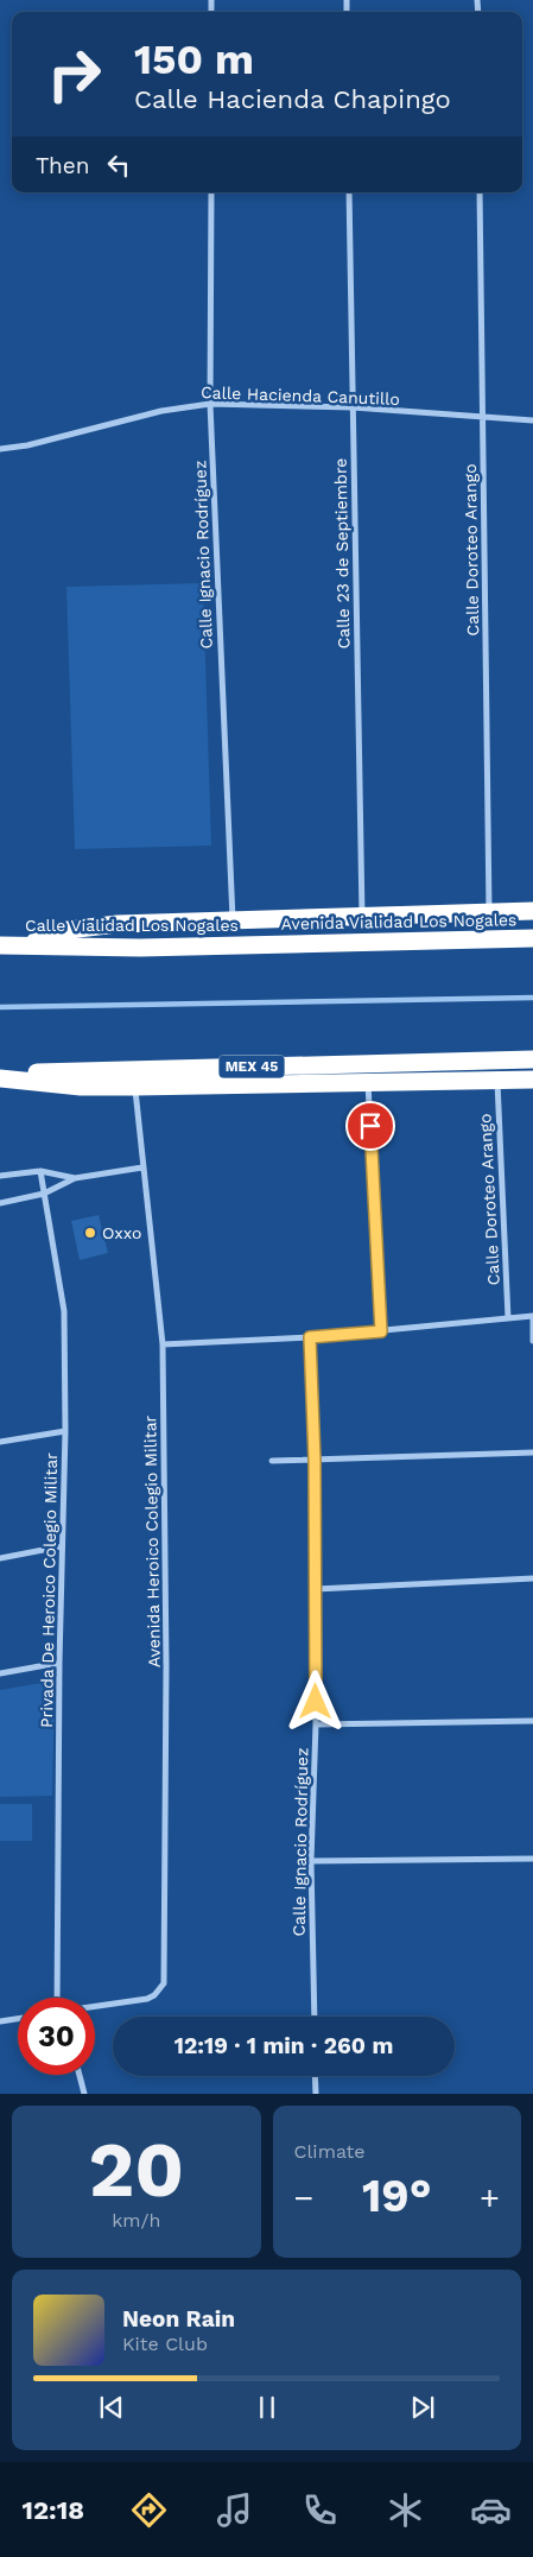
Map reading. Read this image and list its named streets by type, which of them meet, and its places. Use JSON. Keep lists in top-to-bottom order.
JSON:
{
  "streets": {
    "highway": ["Avenida Vialidad Los Nogales", "Calle Vialidad Los Nogales", "MEX 45"],
    "street": [
      "Calle Hacienda Canutillo",
      "Calle Doroteo Arango",
      "Calle 23 de Septiembre",
      "Calle Ignacio Rodríguez",
      "Avenida Heroico Colegio Militar",
      "Privada De Heroico Colegio Militar"
    ]
  },
  "crossings": [
    ["Calle Hacienda Canutillo", "Calle Doroteo Arango"],
    ["Calle Hacienda Canutillo", "Calle 23 de Septiembre"],
    ["Calle Hacienda Canutillo", "Calle Ignacio Rodríguez"],
    ["Avenida Vialidad Los Nogales", "Calle Vialidad Los Nogales"]
  ],
  "places": ["Oxxo"],
  "page": {
    "turn": ["150 m", "Calle Hacienda Chapingo"],
    "then": "Then",
    "limit": "30",
    "trip": "12:19 · 1 min · 260 m",
    "tile": [
      ["20", "km/h"],
      "Climate"
    ],
    "heat": ["−", "19°", "+"],
    "song": ["Neon Rain", "Kite Club"],
    "tabs": "12:18"
  }
}
